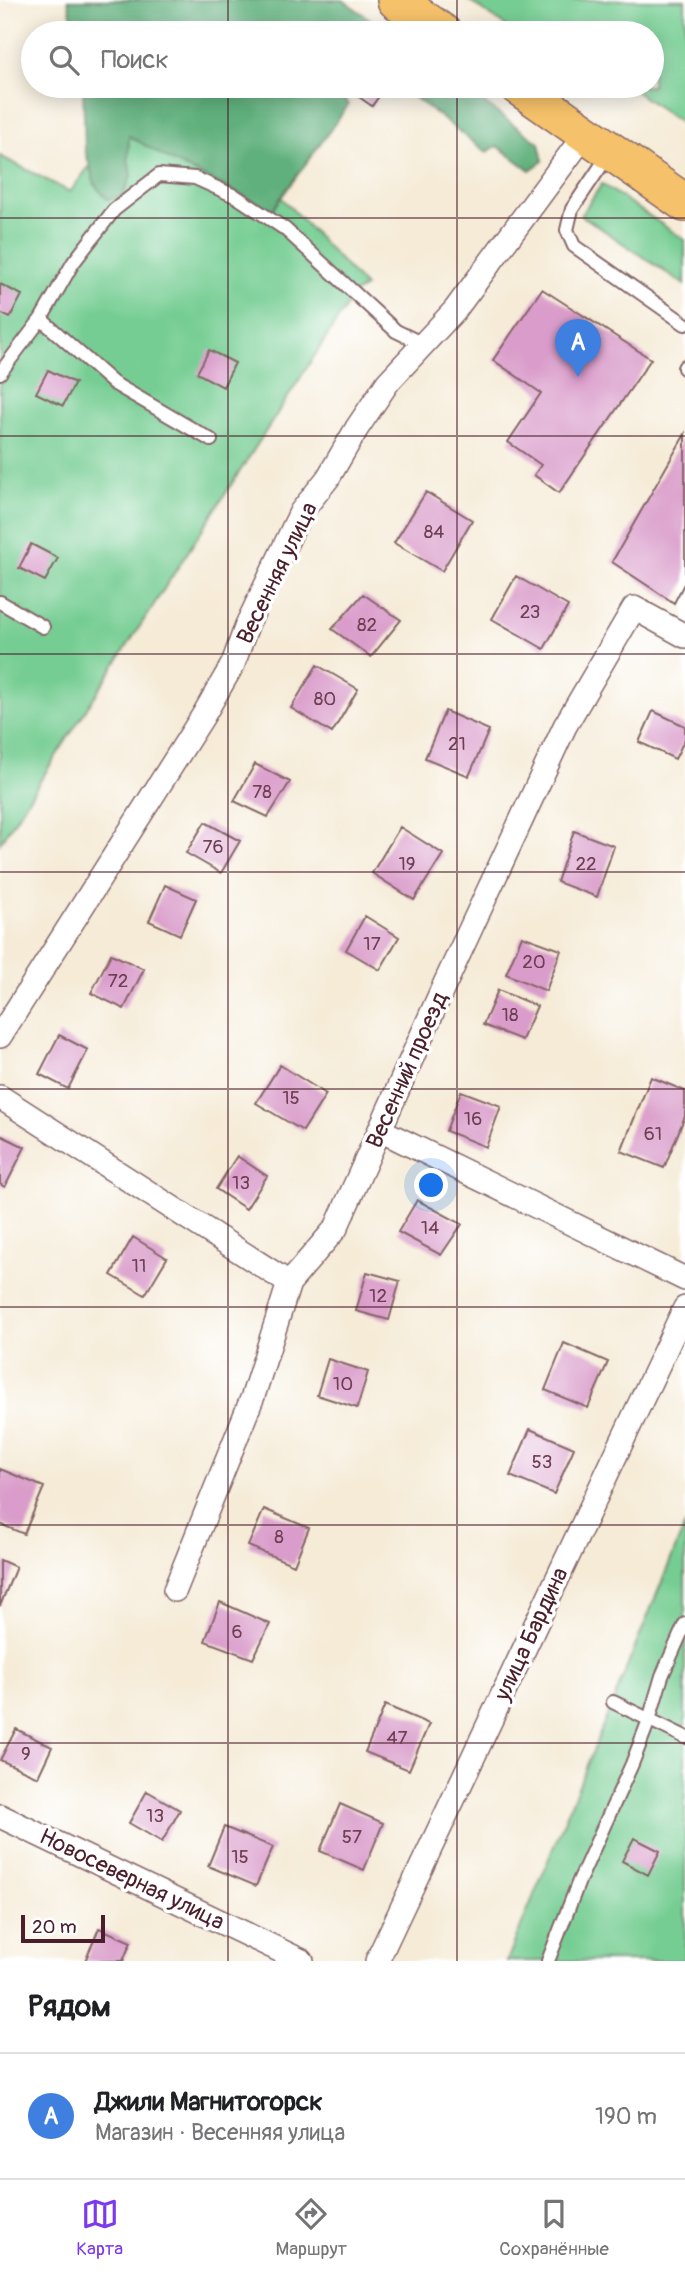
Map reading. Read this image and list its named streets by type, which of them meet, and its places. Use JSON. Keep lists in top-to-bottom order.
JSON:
{
  "streets": {
    "street": [
      "Весенняя улица",
      "Весенний проезд",
      "улица Бардина",
      "Новосеверная улица"
    ]
  },
  "house_numbers": [
    "84",
    "23",
    "82",
    "80",
    "21",
    "78",
    "76",
    "19",
    "22",
    "17",
    "20",
    "72",
    "18",
    "15",
    "16",
    "61",
    "13",
    "14",
    "11",
    "12",
    "10",
    "53",
    "8",
    "6",
    "47",
    "9",
    "13",
    "57",
    "15"
  ],
  "scale_bar": "20 m",
  "page": {
    "search": "Поиск",
    "pins": "A",
    "scale": "20 m",
    "heading": "Рядом",
    "list": [
      {
        "mark": "A",
        "name": "Джили Магнитогорск",
        "note": "Магазин · Весенняя улица",
        "value": "190 m"
      }
    ],
    "nav": ["Карта", "Маршрут", "Сохранённые"]
  }
}
